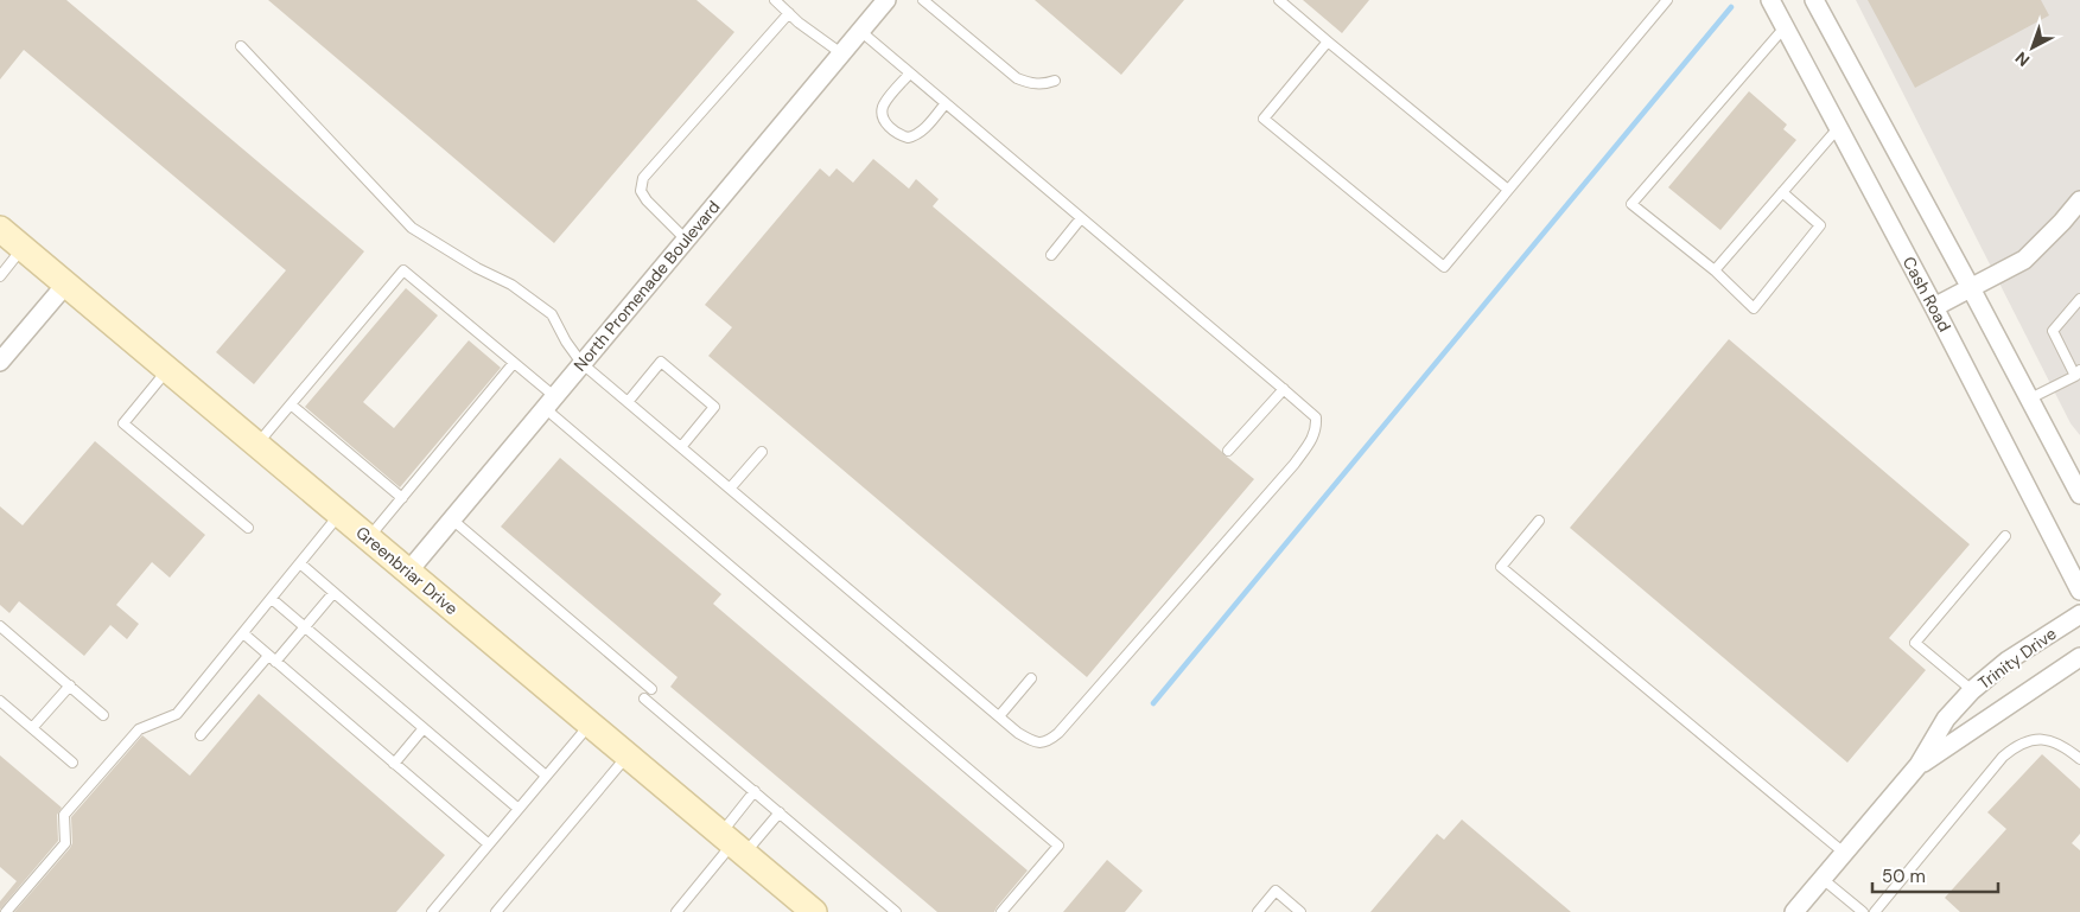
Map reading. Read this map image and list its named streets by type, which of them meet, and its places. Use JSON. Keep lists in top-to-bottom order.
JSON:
{
  "streets": {
    "street": [
      "North Promenade Boulevard",
      "Cash Road",
      "Greenbriar Drive",
      "Trinity Drive"
    ]
  },
  "crossings": [
    ["North Promenade Boulevard", "Greenbriar Drive"]
  ],
  "scale_bar": "50 m",
  "north": "bottom left"
}
